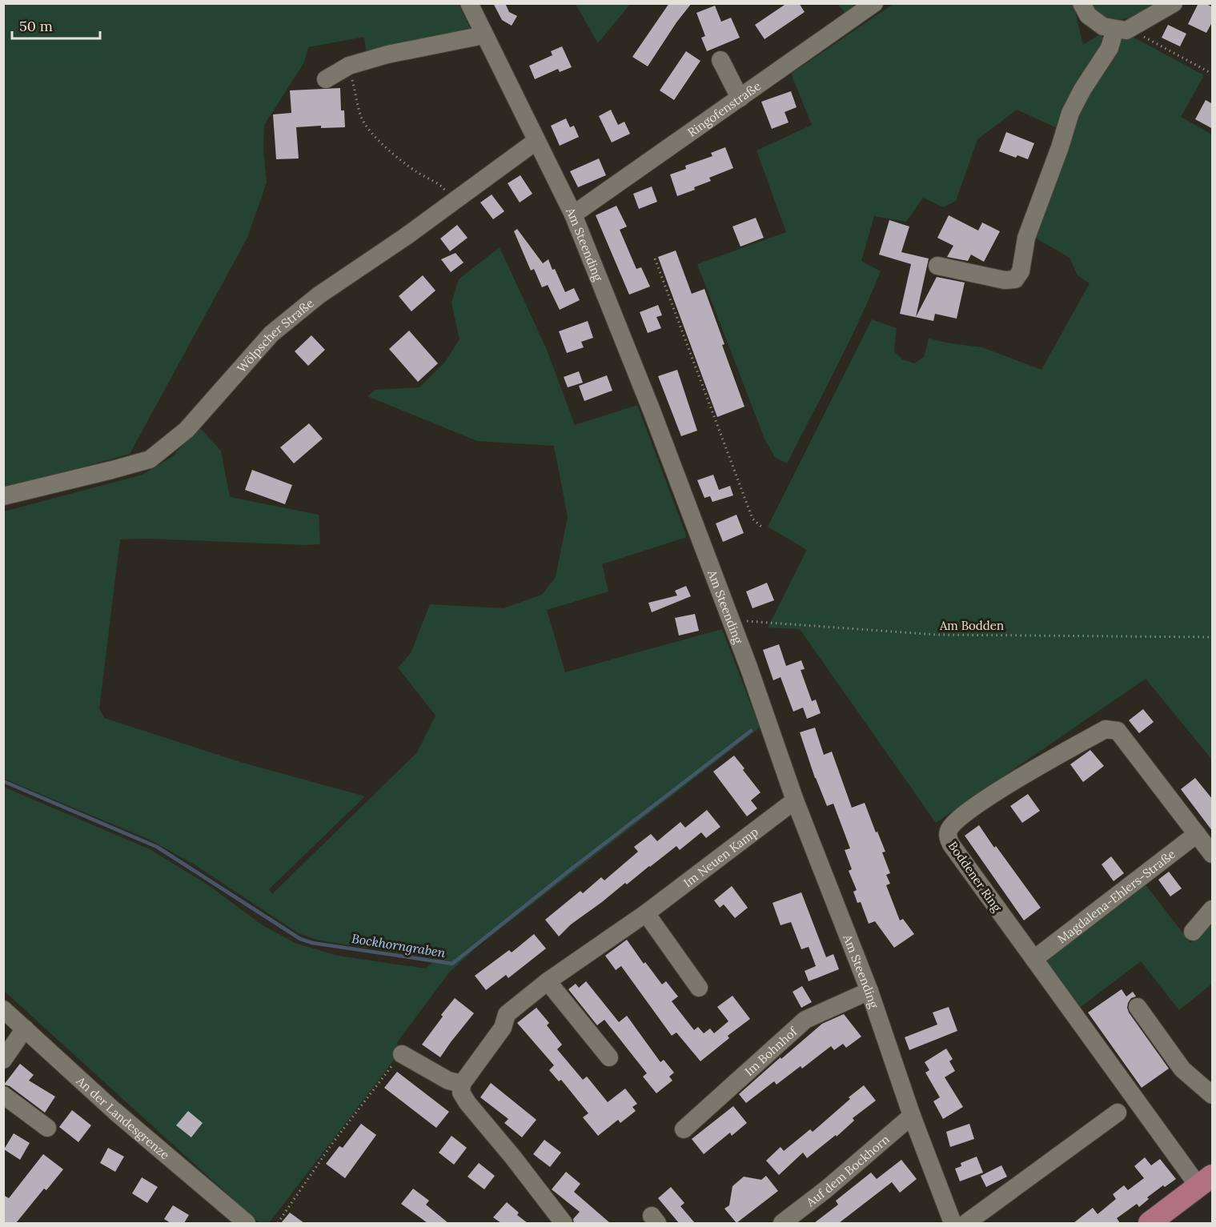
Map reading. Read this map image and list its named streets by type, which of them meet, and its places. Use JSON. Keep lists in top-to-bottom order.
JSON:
{
  "streets": {
    "street": [
      "Ringofenstraße",
      "Am Steending",
      "Wölpscher Straße",
      "Im Neuen Kamp",
      "Boddener Ring",
      "Magdalena-Ehlers-Straße",
      "Im Bohnhof",
      "An der Landesgrenze",
      "Auf dem Bockhorn"
    ],
    "path": ["Am Bodden"]
  },
  "crossings": [
    ["Ringofenstraße", "Am Steending"],
    ["Am Steending", "Wölpscher Straße"],
    ["Am Steending", "Am Bodden"],
    ["Am Steending", "Im Neuen Kamp"],
    ["Am Steending", "Im Bohnhof"],
    ["Am Steending", "Auf dem Bockhorn"],
    ["Boddener Ring", "Magdalena-Ehlers-Straße"]
  ],
  "water": ["Bockhorngraben"],
  "scale_bar": "50 m"
}
